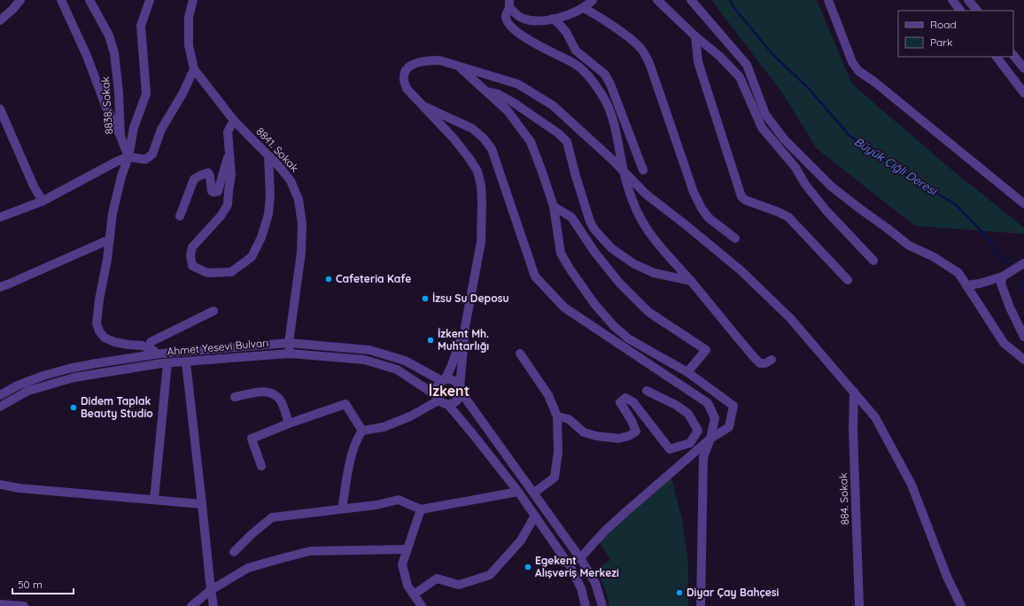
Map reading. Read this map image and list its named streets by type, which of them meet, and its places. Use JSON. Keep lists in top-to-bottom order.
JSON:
{
  "streets": {
    "street": [
      "8838. Sokak",
      "8841. Sokak",
      "Ahmet Yesevi Bulvarı",
      "884. Sokak"
    ]
  },
  "crossings": [
    ["8841. Sokak", "Ahmet Yesevi Bulvarı"]
  ],
  "districts": ["İzkent"],
  "water": ["Büyük Çiğli Deresi"],
  "places": [
    "Cafeteria Kafe",
    "İzsu Su Deposu",
    "İzkent Mh. Muhtarlığı",
    "Didem Taplak Beauty Studio",
    "Egekent Alışveriş Merkezi",
    "Diyar Çay Bahçesi"
  ],
  "legend": ["Road", "Park"],
  "scale_bar": "50 m"
}
